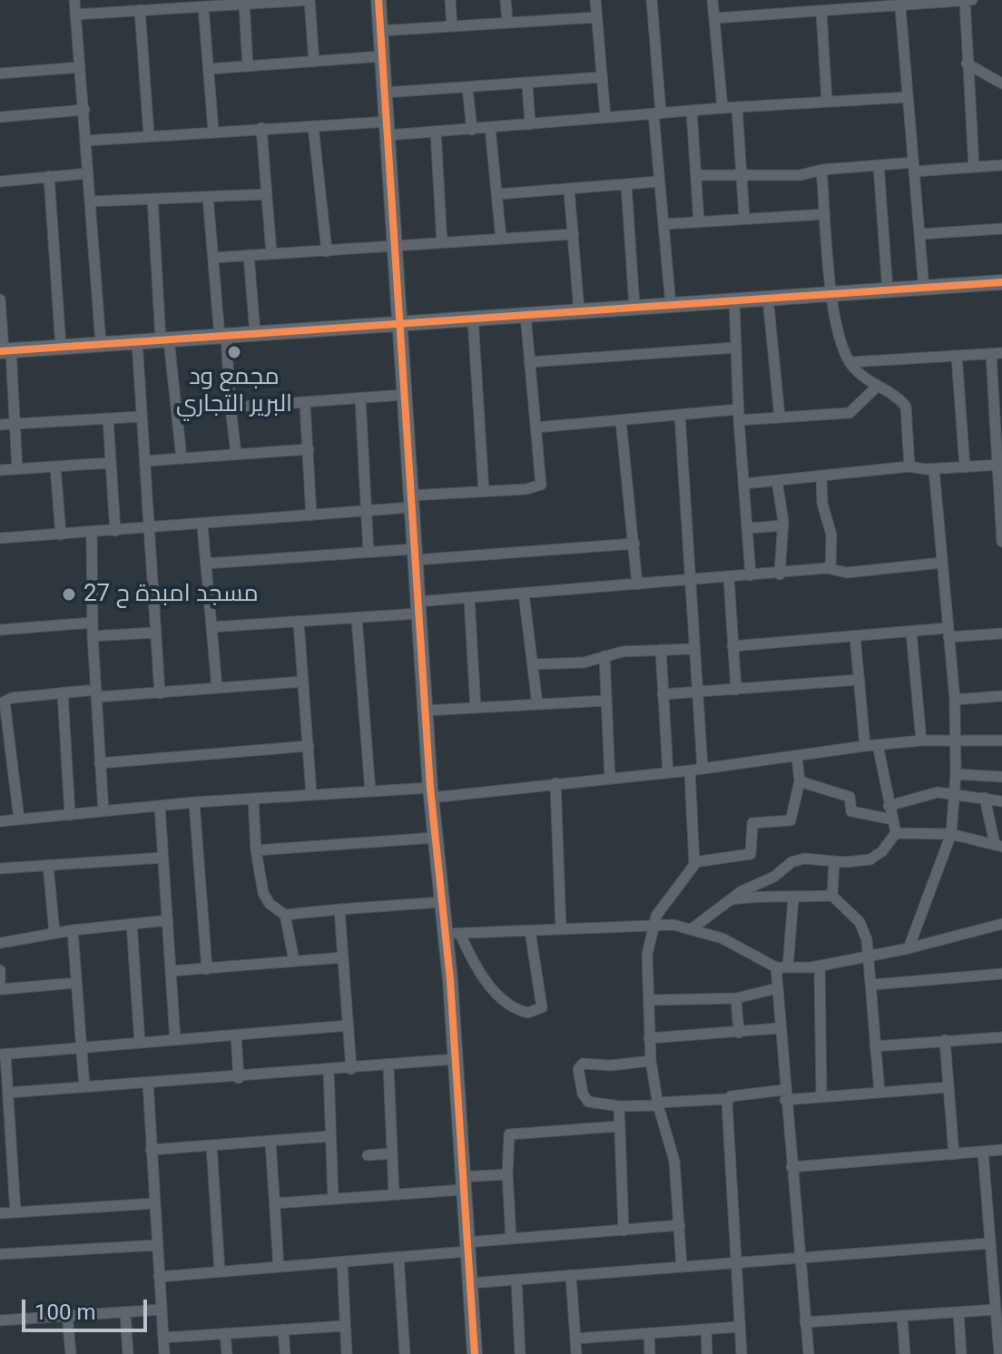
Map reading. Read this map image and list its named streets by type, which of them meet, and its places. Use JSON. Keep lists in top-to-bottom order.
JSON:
{
  "places": ["مجمع ود البرير التجاري", "مسجد امبدة ح 27"],
  "scale_bar": "100 m"
}
